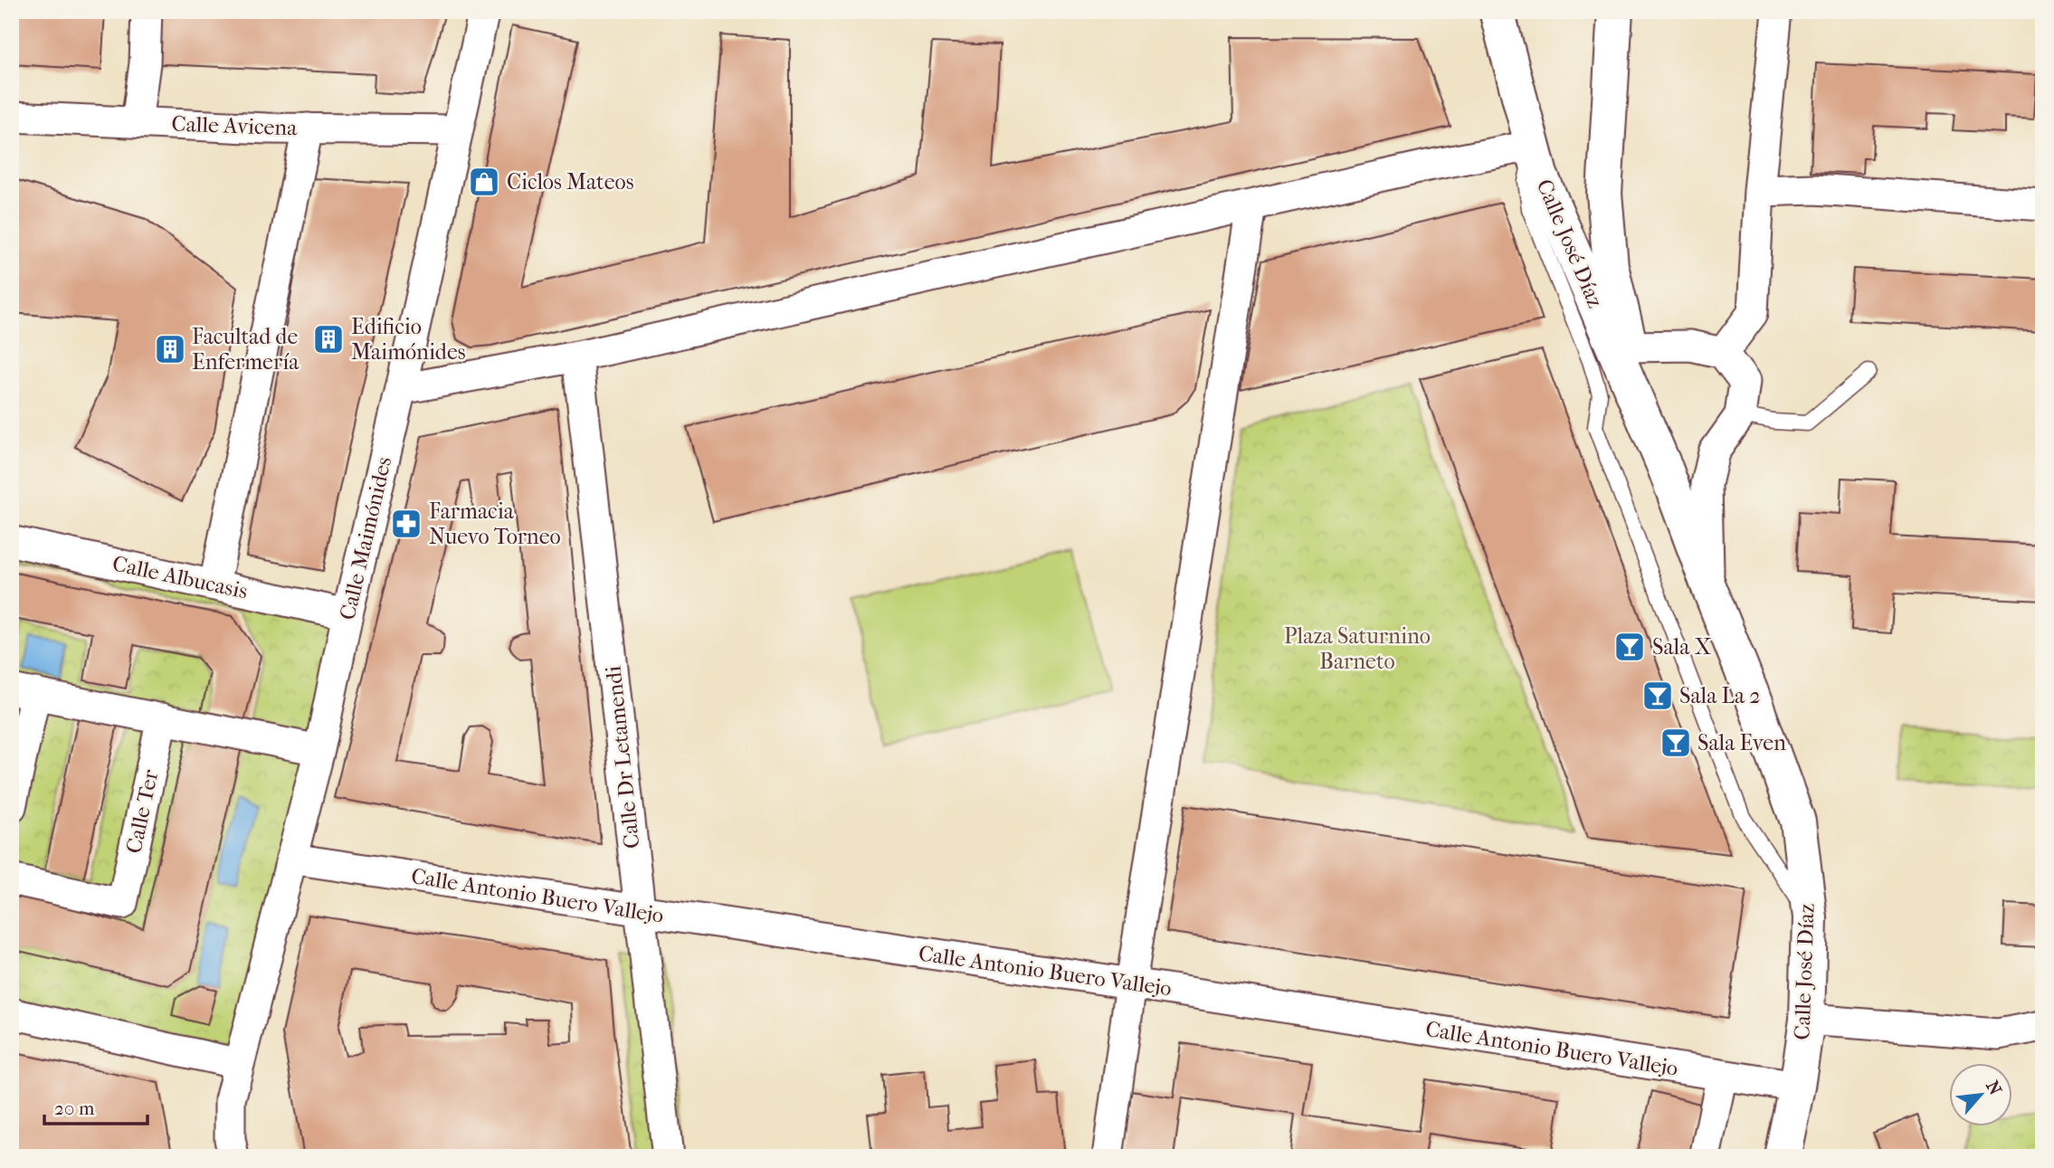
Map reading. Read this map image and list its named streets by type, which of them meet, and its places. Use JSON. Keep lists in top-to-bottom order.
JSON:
{
  "streets": {
    "main road": ["Calle José Díaz"],
    "street": [
      "Calle Avicena",
      "Calle Maimónides",
      "Calle Albucasis",
      "Calle Dr Letamendi",
      "Calle Ter",
      "Calle Antonio Buero Vallejo"
    ]
  },
  "crossings": [
    ["Calle Avicena", "Calle Maimónides"],
    ["Calle José Díaz", "Calle Antonio Buero Vallejo"],
    ["Calle Maimónides", "Calle Albucasis"],
    ["Calle Maimónides", "Calle Antonio Buero Vallejo"],
    ["Calle Dr Letamendi", "Calle Antonio Buero Vallejo"]
  ],
  "parks": ["Plaza Saturnino Barneto"],
  "places": {
    "shop": ["Ciclos Mateos"],
    "building": ["Edificio Maimónides", "Facultad de Enfermería"],
    "pharmacy": ["Farmacia Nuevo Torneo"],
    "bar": ["Sala X", "Sala La 2", "Sala Even"]
  },
  "scale_bar": "20 m",
  "north": "top right"
}
